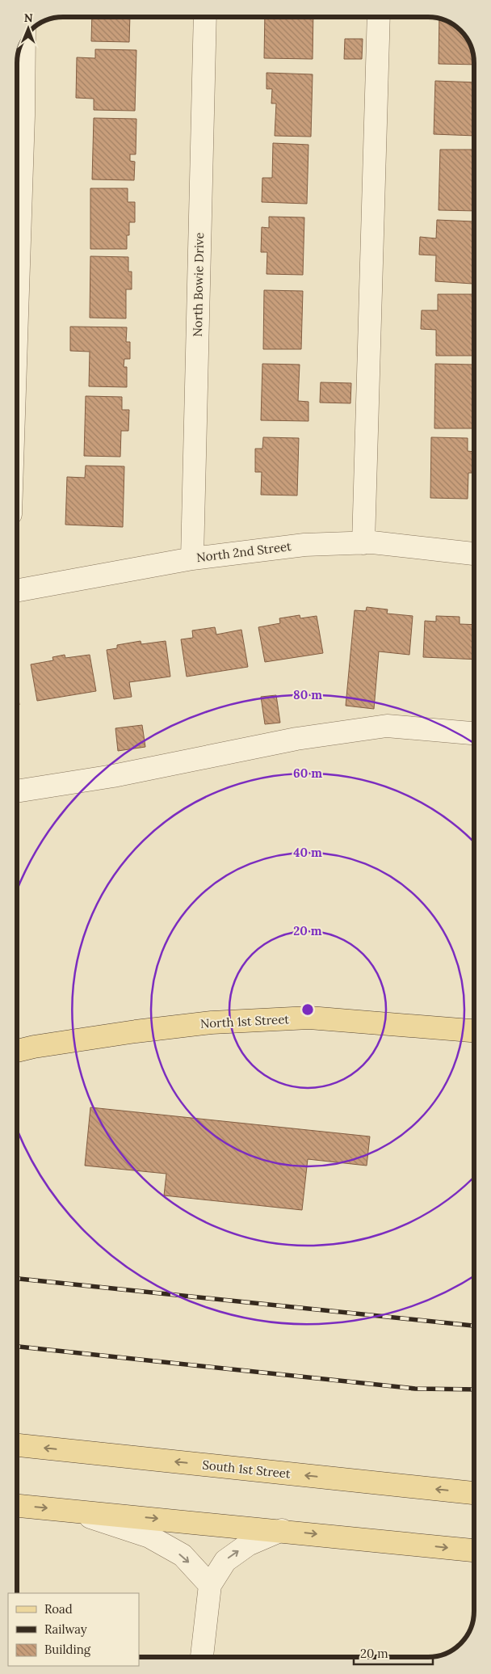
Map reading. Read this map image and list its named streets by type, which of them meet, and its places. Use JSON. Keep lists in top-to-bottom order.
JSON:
{
  "streets": {
    "main road": ["North 1st Street", "South 1st Street"],
    "street": ["North Bowie Drive", "North 2nd Street"]
  },
  "crossings": [
    ["North Bowie Drive", "North 2nd Street"]
  ],
  "legend": ["Road", "Railway", "Building"],
  "scale_bar": "20 m",
  "north": "top",
  "rings": [
    "80 m",
    "60 m",
    "40 m",
    "20 m"
  ]
}
